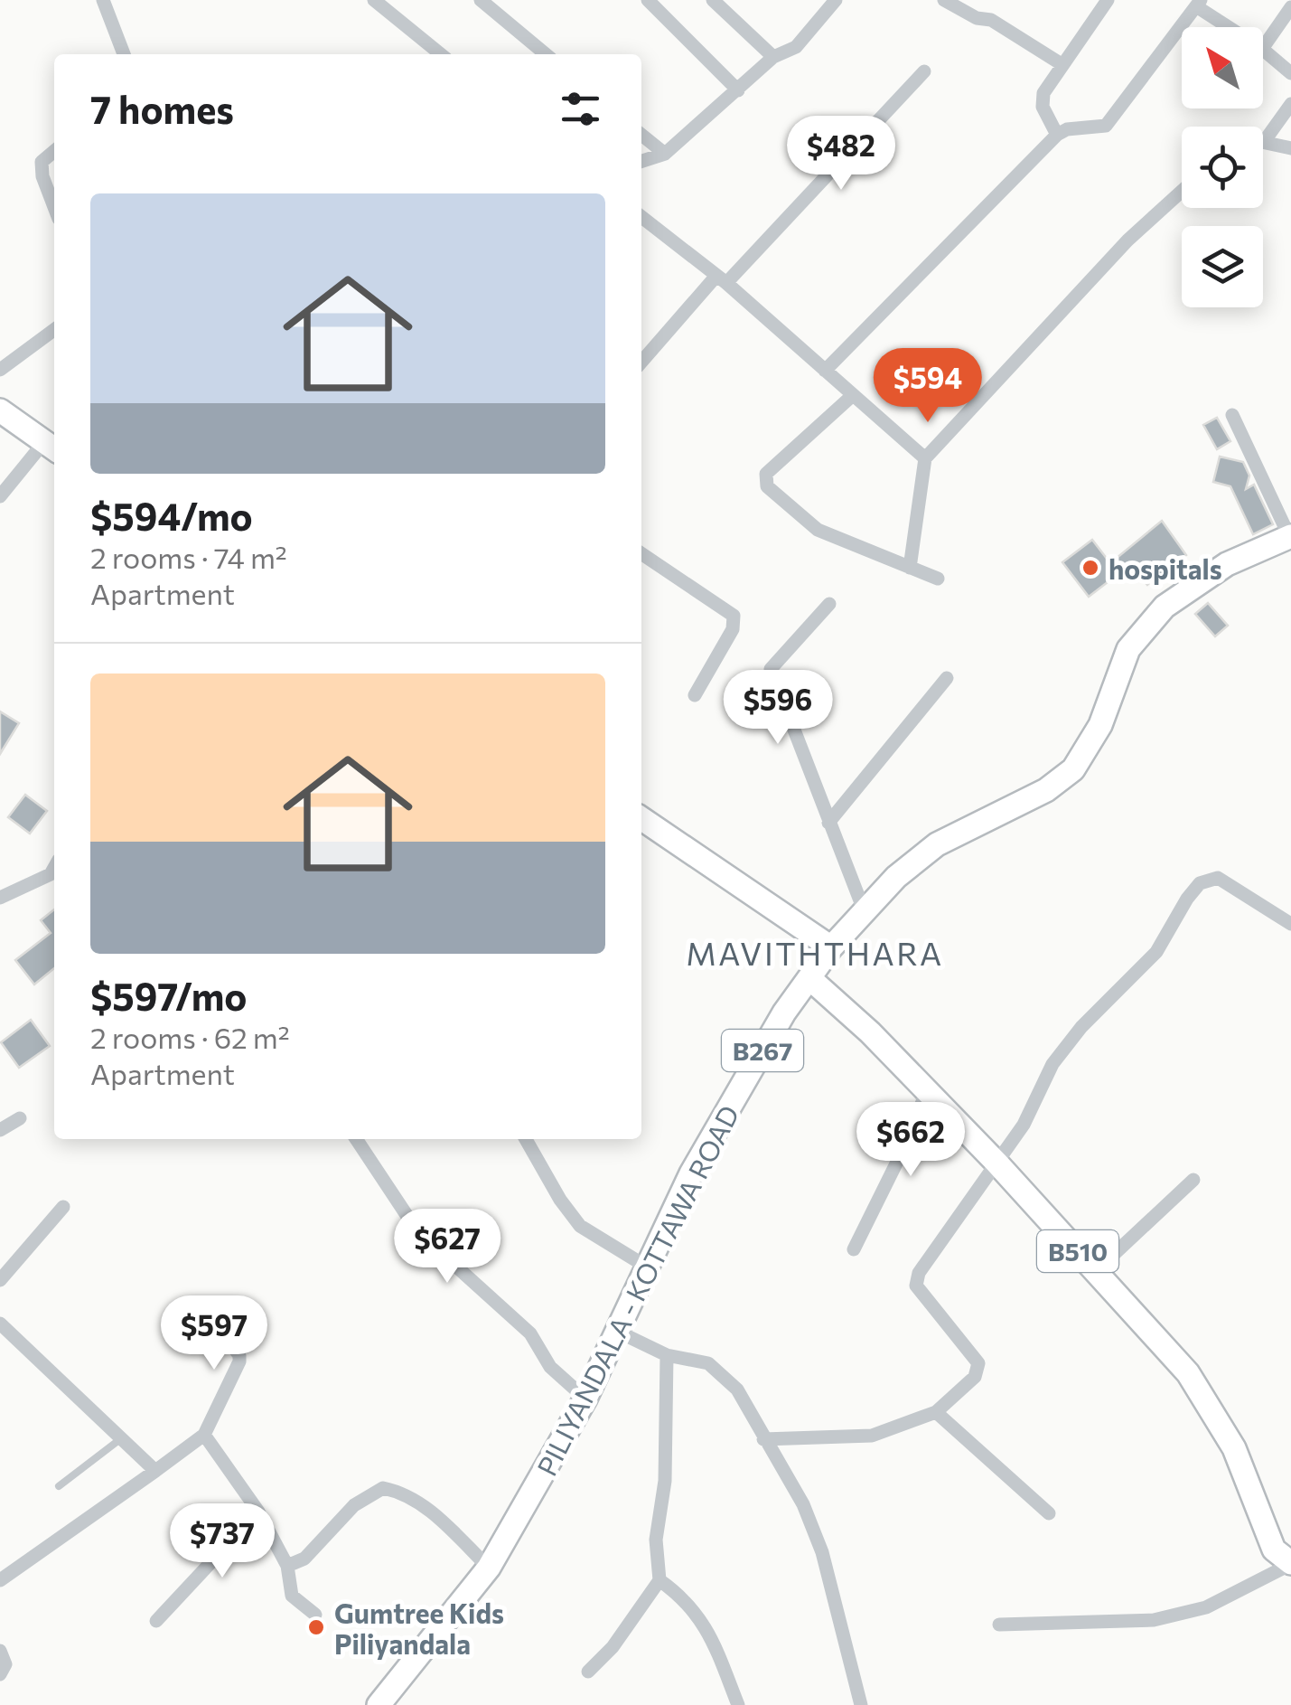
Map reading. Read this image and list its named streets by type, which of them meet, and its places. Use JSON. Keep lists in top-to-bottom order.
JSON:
{
  "streets": {
    "main road": ["B267", "B510", "PILIYANDALA - KOTTAWA ROAD"]
  },
  "crossings": [
    ["B510", "PILIYANDALA - KOTTAWA ROAD"]
  ],
  "districts": ["MAVITHTHARA"],
  "places": ["hospitals", "Gumtree Kids Piliyandala"],
  "north": "top left",
  "page": {
    "heading": "7 homes",
    "price": [
      "$482",
      "$594",
      "$596",
      "$662",
      "$627",
      "$597",
      "$737"
    ],
    "list": [
      {
        "name": "$594/mo",
        "note": "2 rooms · 74 m² · Apartment"
      },
      {
        "name": "$597/mo",
        "note": "2 rooms · 62 m² · Apartment"
      }
    ]
  }
}
